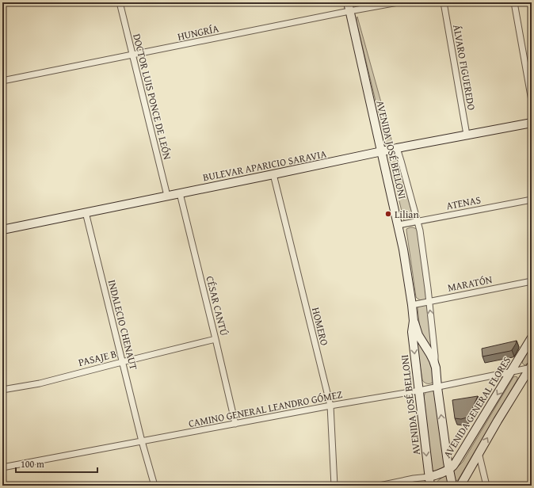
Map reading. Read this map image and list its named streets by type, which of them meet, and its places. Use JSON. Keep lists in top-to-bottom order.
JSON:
{
  "streets": {
    "main road": ["AVENIDA JOSÉ BELLONI", "BULEVAR APARICIO SARAVIA", "AVENIDA GENERAL FLORES"],
    "street": [
      "HUNGRÍA",
      "ÁLVARO FIGUEREDO",
      "DOCTOR LUIS PONCE DE LEÓN",
      "ATENAS",
      "MARATÓN",
      "CÉSAR CANTÚ",
      "INDALECIO CHENAUT",
      "HOMERO",
      "PASAJE B",
      "CAMINO GENERAL LEANDRO GÓMEZ"
    ]
  },
  "crossings": [
    ["HUNGRÍA", "DOCTOR LUIS PONCE DE LEÓN"],
    ["HUNGRÍA", "AVENIDA JOSÉ BELLONI"],
    ["ÁLVARO FIGUEREDO", "BULEVAR APARICIO SARAVIA"],
    ["DOCTOR LUIS PONCE DE LEÓN", "BULEVAR APARICIO SARAVIA"],
    ["AVENIDA JOSÉ BELLONI", "BULEVAR APARICIO SARAVIA"],
    ["AVENIDA JOSÉ BELLONI", "ATENAS"],
    ["AVENIDA JOSÉ BELLONI", "MARATÓN"],
    ["AVENIDA JOSÉ BELLONI", "AVENIDA GENERAL FLORES"],
    ["AVENIDA JOSÉ BELLONI", "CAMINO GENERAL LEANDRO GÓMEZ"],
    ["BULEVAR APARICIO SARAVIA", "CÉSAR CANTÚ"],
    ["BULEVAR APARICIO SARAVIA", "INDALECIO CHENAUT"],
    ["BULEVAR APARICIO SARAVIA", "HOMERO"],
    ["CÉSAR CANTÚ", "PASAJE B"],
    ["CÉSAR CANTÚ", "CAMINO GENERAL LEANDRO GÓMEZ"],
    ["INDALECIO CHENAUT", "PASAJE B"],
    ["INDALECIO CHENAUT", "CAMINO GENERAL LEANDRO GÓMEZ"],
    ["HOMERO", "CAMINO GENERAL LEANDRO GÓMEZ"],
    ["AVENIDA GENERAL FLORES", "CAMINO GENERAL LEANDRO GÓMEZ"]
  ],
  "places": ["Lilian"],
  "scale_bar": "100 m"
}
